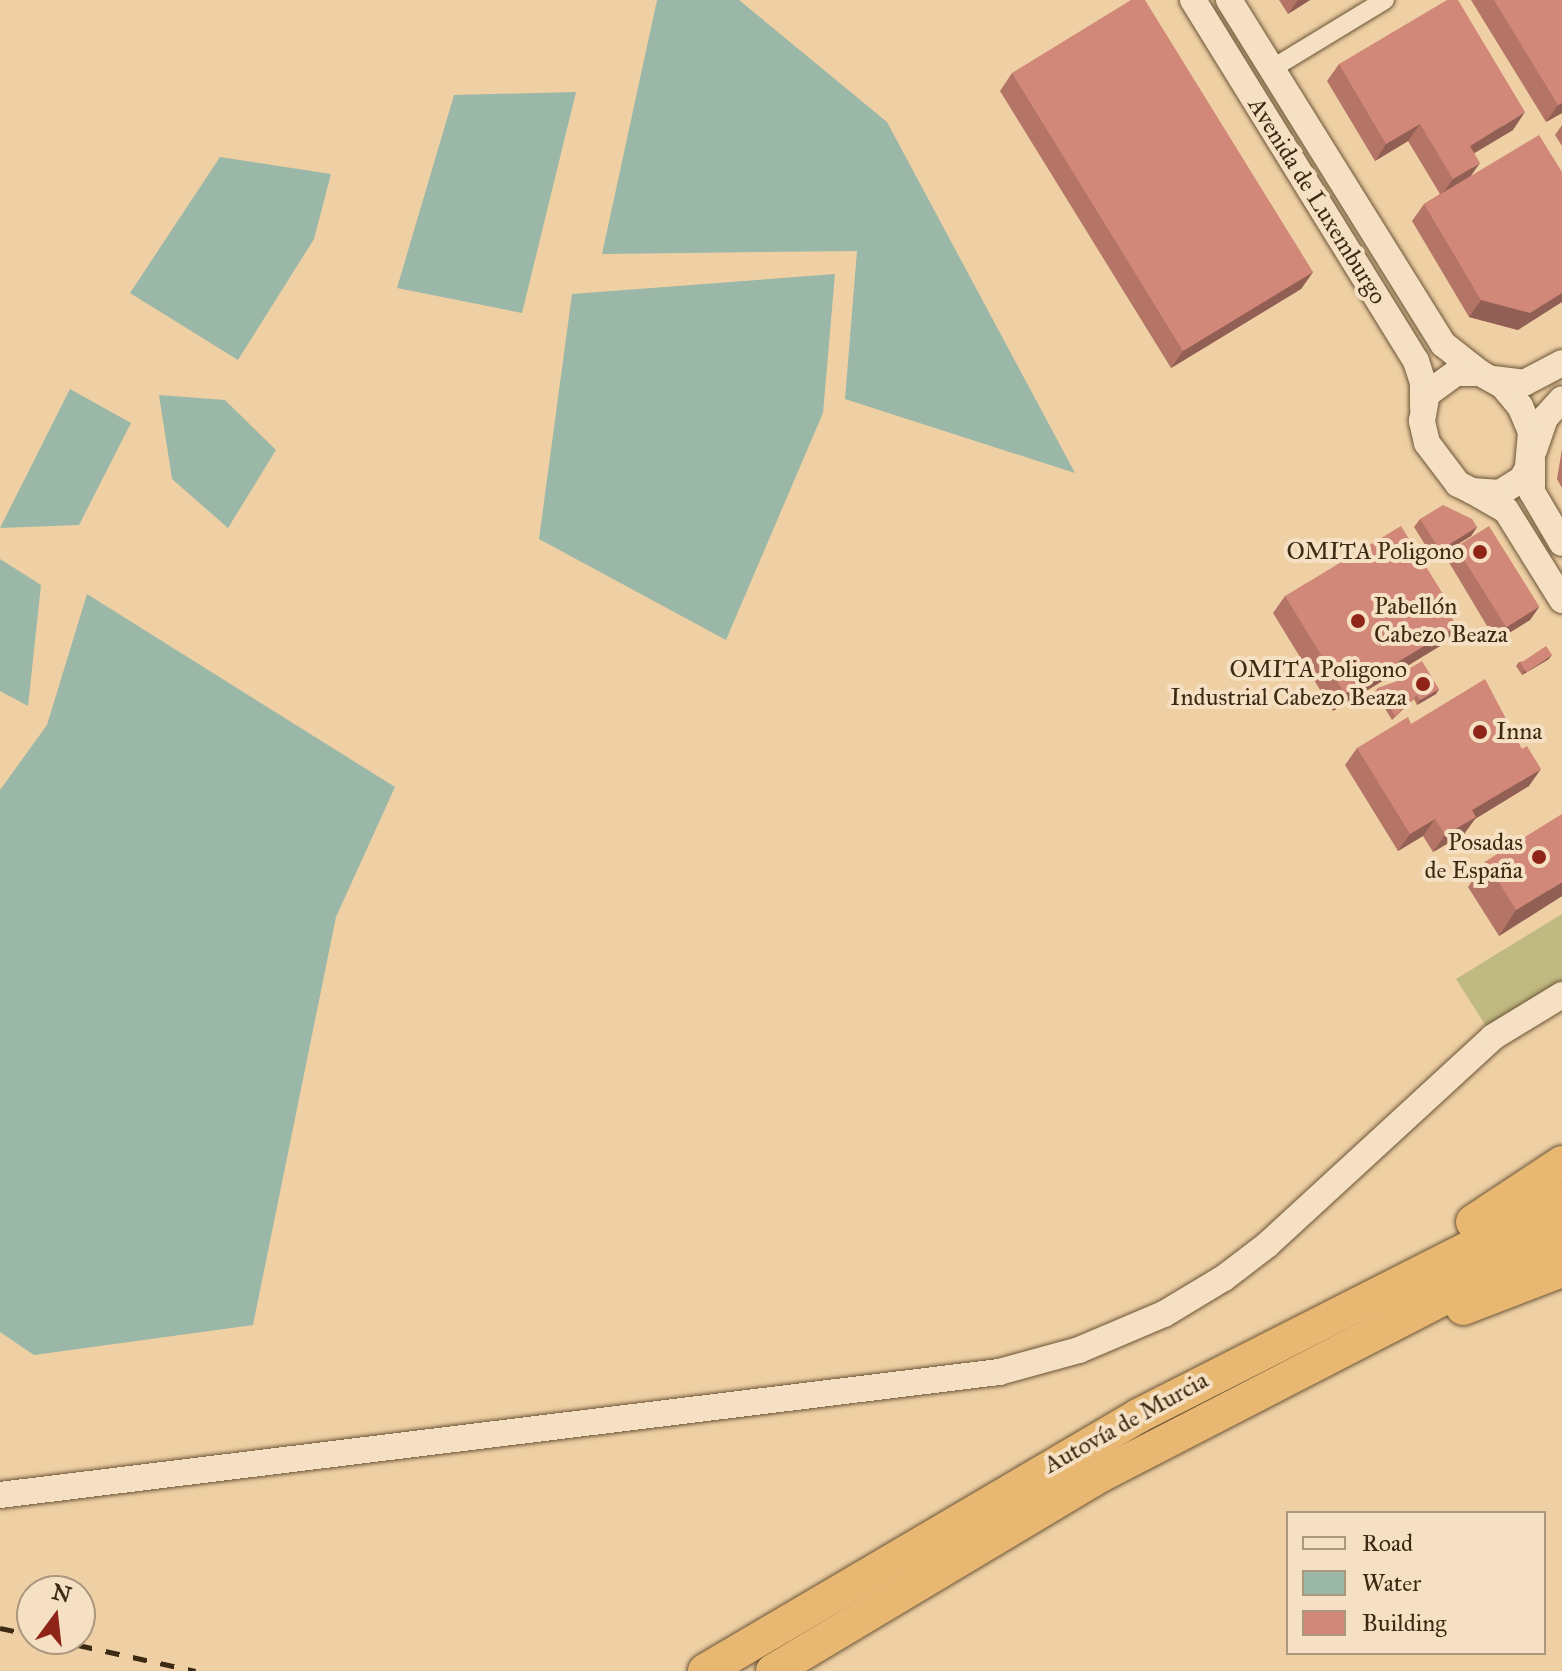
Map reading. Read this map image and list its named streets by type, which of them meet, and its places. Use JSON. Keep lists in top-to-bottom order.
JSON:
{
  "streets": {
    "highway": ["Autovía de Murcia"],
    "main road": ["Avenida de Luxemburgo"]
  },
  "places": [
    "OMITA Poligono",
    "Pabellón Cabezo Beaza",
    "OMITA Poligono Industrial Cabezo Beaza",
    "Inna",
    "Posadas de España"
  ],
  "legend": ["Road", "Water", "Building"],
  "north": "top"
}
